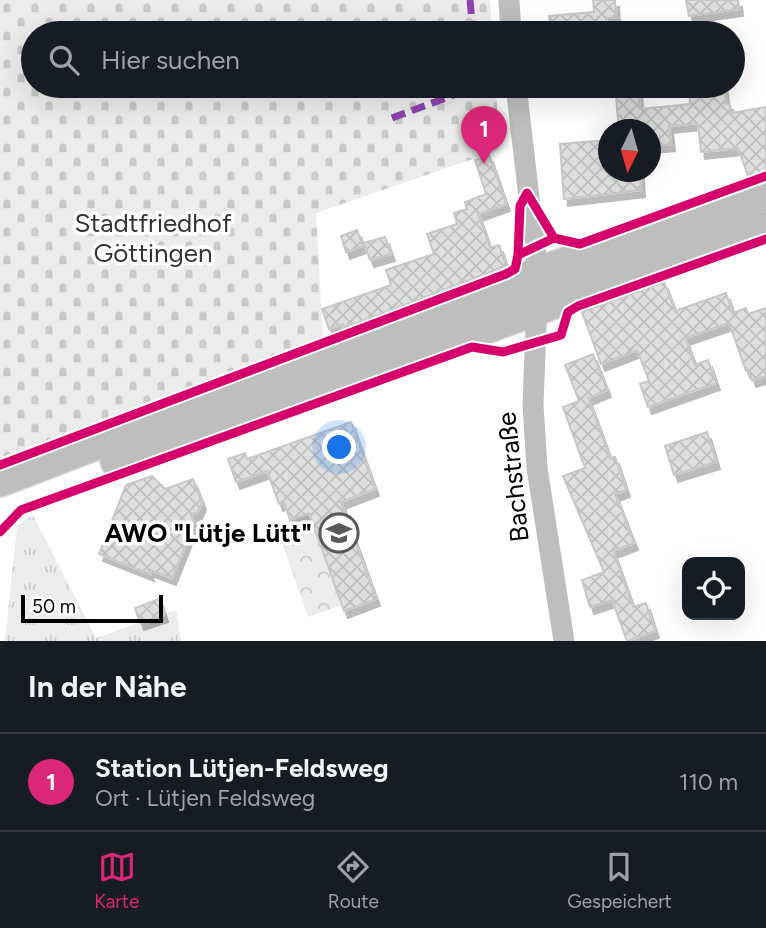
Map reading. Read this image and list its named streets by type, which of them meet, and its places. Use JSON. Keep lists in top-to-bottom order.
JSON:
{
  "streets": {
    "street": ["Bachstraße"]
  },
  "parks": ["Stadtfriedhof Göttingen"],
  "places": {
    "school or university": ["AWO \"Lütje Lütt\""]
  },
  "scale_bar": "50 m",
  "north": "bottom",
  "page": {
    "search": "Hier suchen",
    "pins": "1",
    "scale": "50 m",
    "heading": "In der Nähe",
    "list": [
      {
        "mark": "1",
        "name": "Station Lütjen-Feldsweg",
        "note": "Ort · Lütjen Feldsweg",
        "value": "110 m"
      }
    ],
    "nav": ["Karte", "Route", "Gespeichert"]
  }
}
